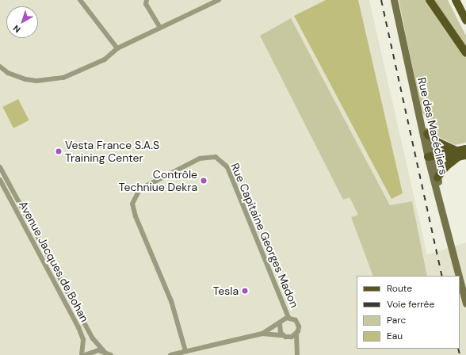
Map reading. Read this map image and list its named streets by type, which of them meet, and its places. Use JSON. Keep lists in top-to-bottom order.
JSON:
{
  "streets": {
    "street": ["Rue des Macécliers", "Rue Capitaine Georges Madon", "Avenue Jacques de Bohan"]
  },
  "places": ["Vesta France S.A.S Training Center", "Contrôle Techniue Dekra", "Tesla"],
  "legend": [
    "Route",
    "Voie ferrée",
    "Parc",
    "Eau"
  ],
  "north": "bottom left"
}
